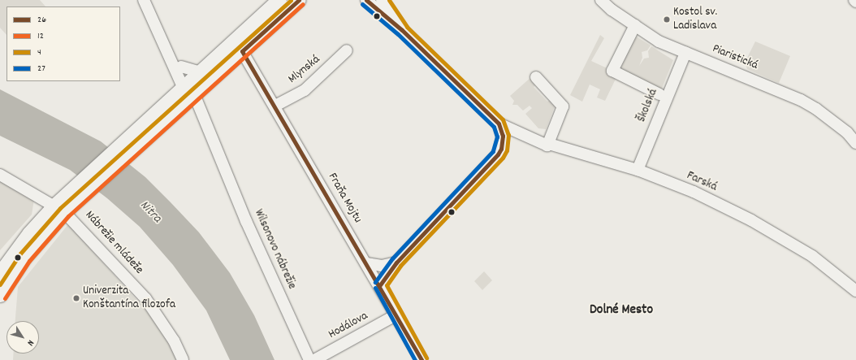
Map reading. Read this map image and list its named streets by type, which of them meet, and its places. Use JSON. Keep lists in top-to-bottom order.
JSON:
{
  "streets": {
    "street": [
      "Piaristická",
      "Mlynská",
      "Školská",
      "Farská",
      "Fraňa Mojtu",
      "Nábrežie mládeže",
      "Wilsonovo nábrežie",
      "Hodálova"
    ]
  },
  "crossings": [
    ["Piaristická", "Školská"],
    ["Mlynská", "Fraňa Mojtu"],
    ["Školská", "Farská"],
    ["Fraňa Mojtu", "Hodálova"]
  ],
  "districts": ["Dolné Mesto"],
  "water": ["Nitra"],
  "places": ["Kostol sv. Ladislava", "Univerzita Konštantína filozofa"],
  "lines": [
    "transit line 26",
    "transit line 4",
    "transit line 12",
    "transit line 27"
  ],
  "legend": [
    "26",
    "12",
    "4",
    "27"
  ],
  "north": "bottom right"
}
